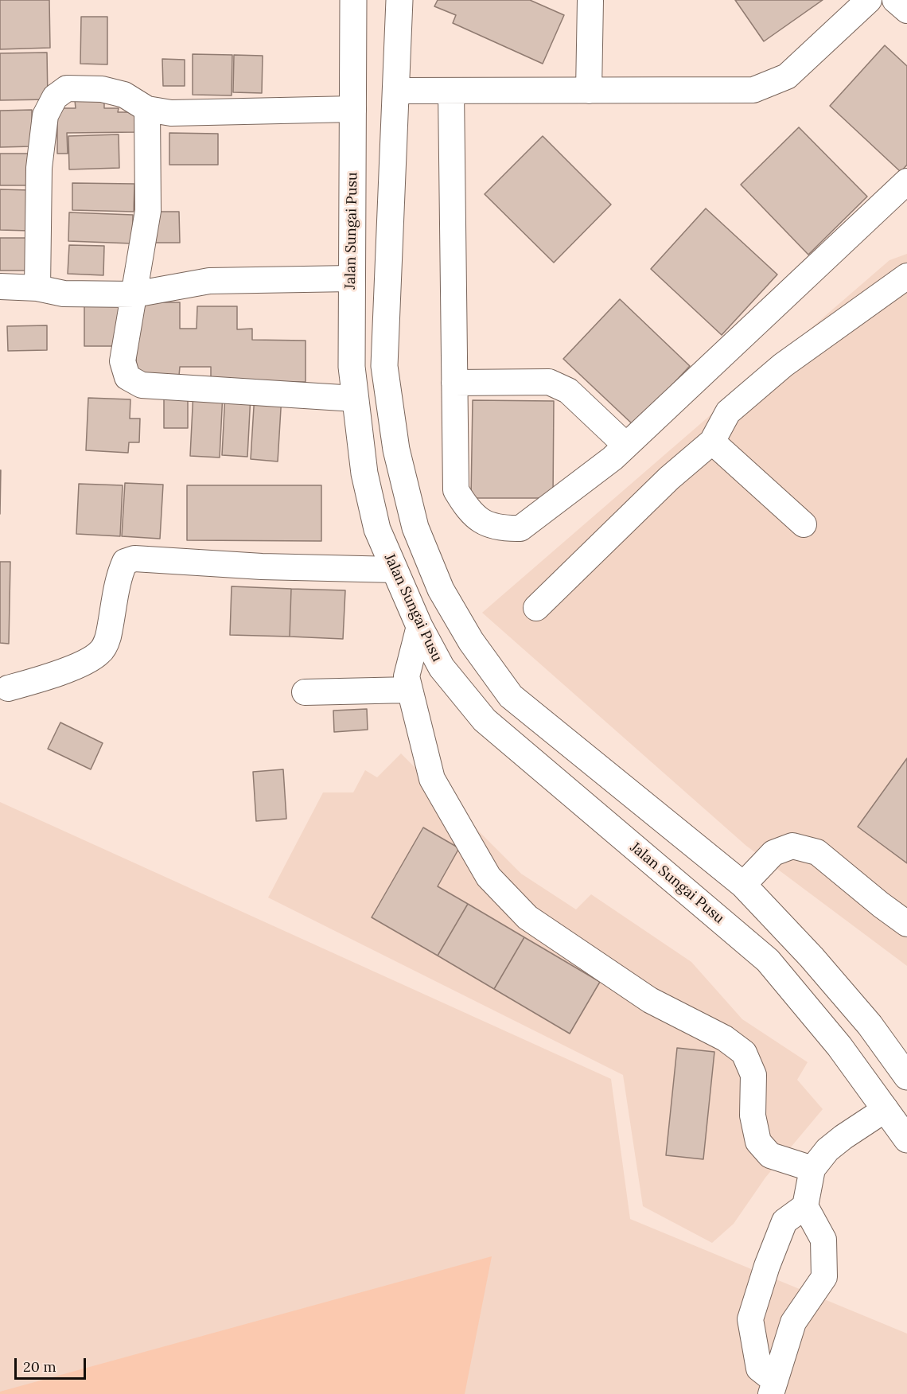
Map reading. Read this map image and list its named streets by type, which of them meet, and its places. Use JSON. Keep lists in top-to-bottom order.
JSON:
{
  "streets": {
    "main road": ["Jalan Sungai Pusu"]
  },
  "scale_bar": "20 m"
}
